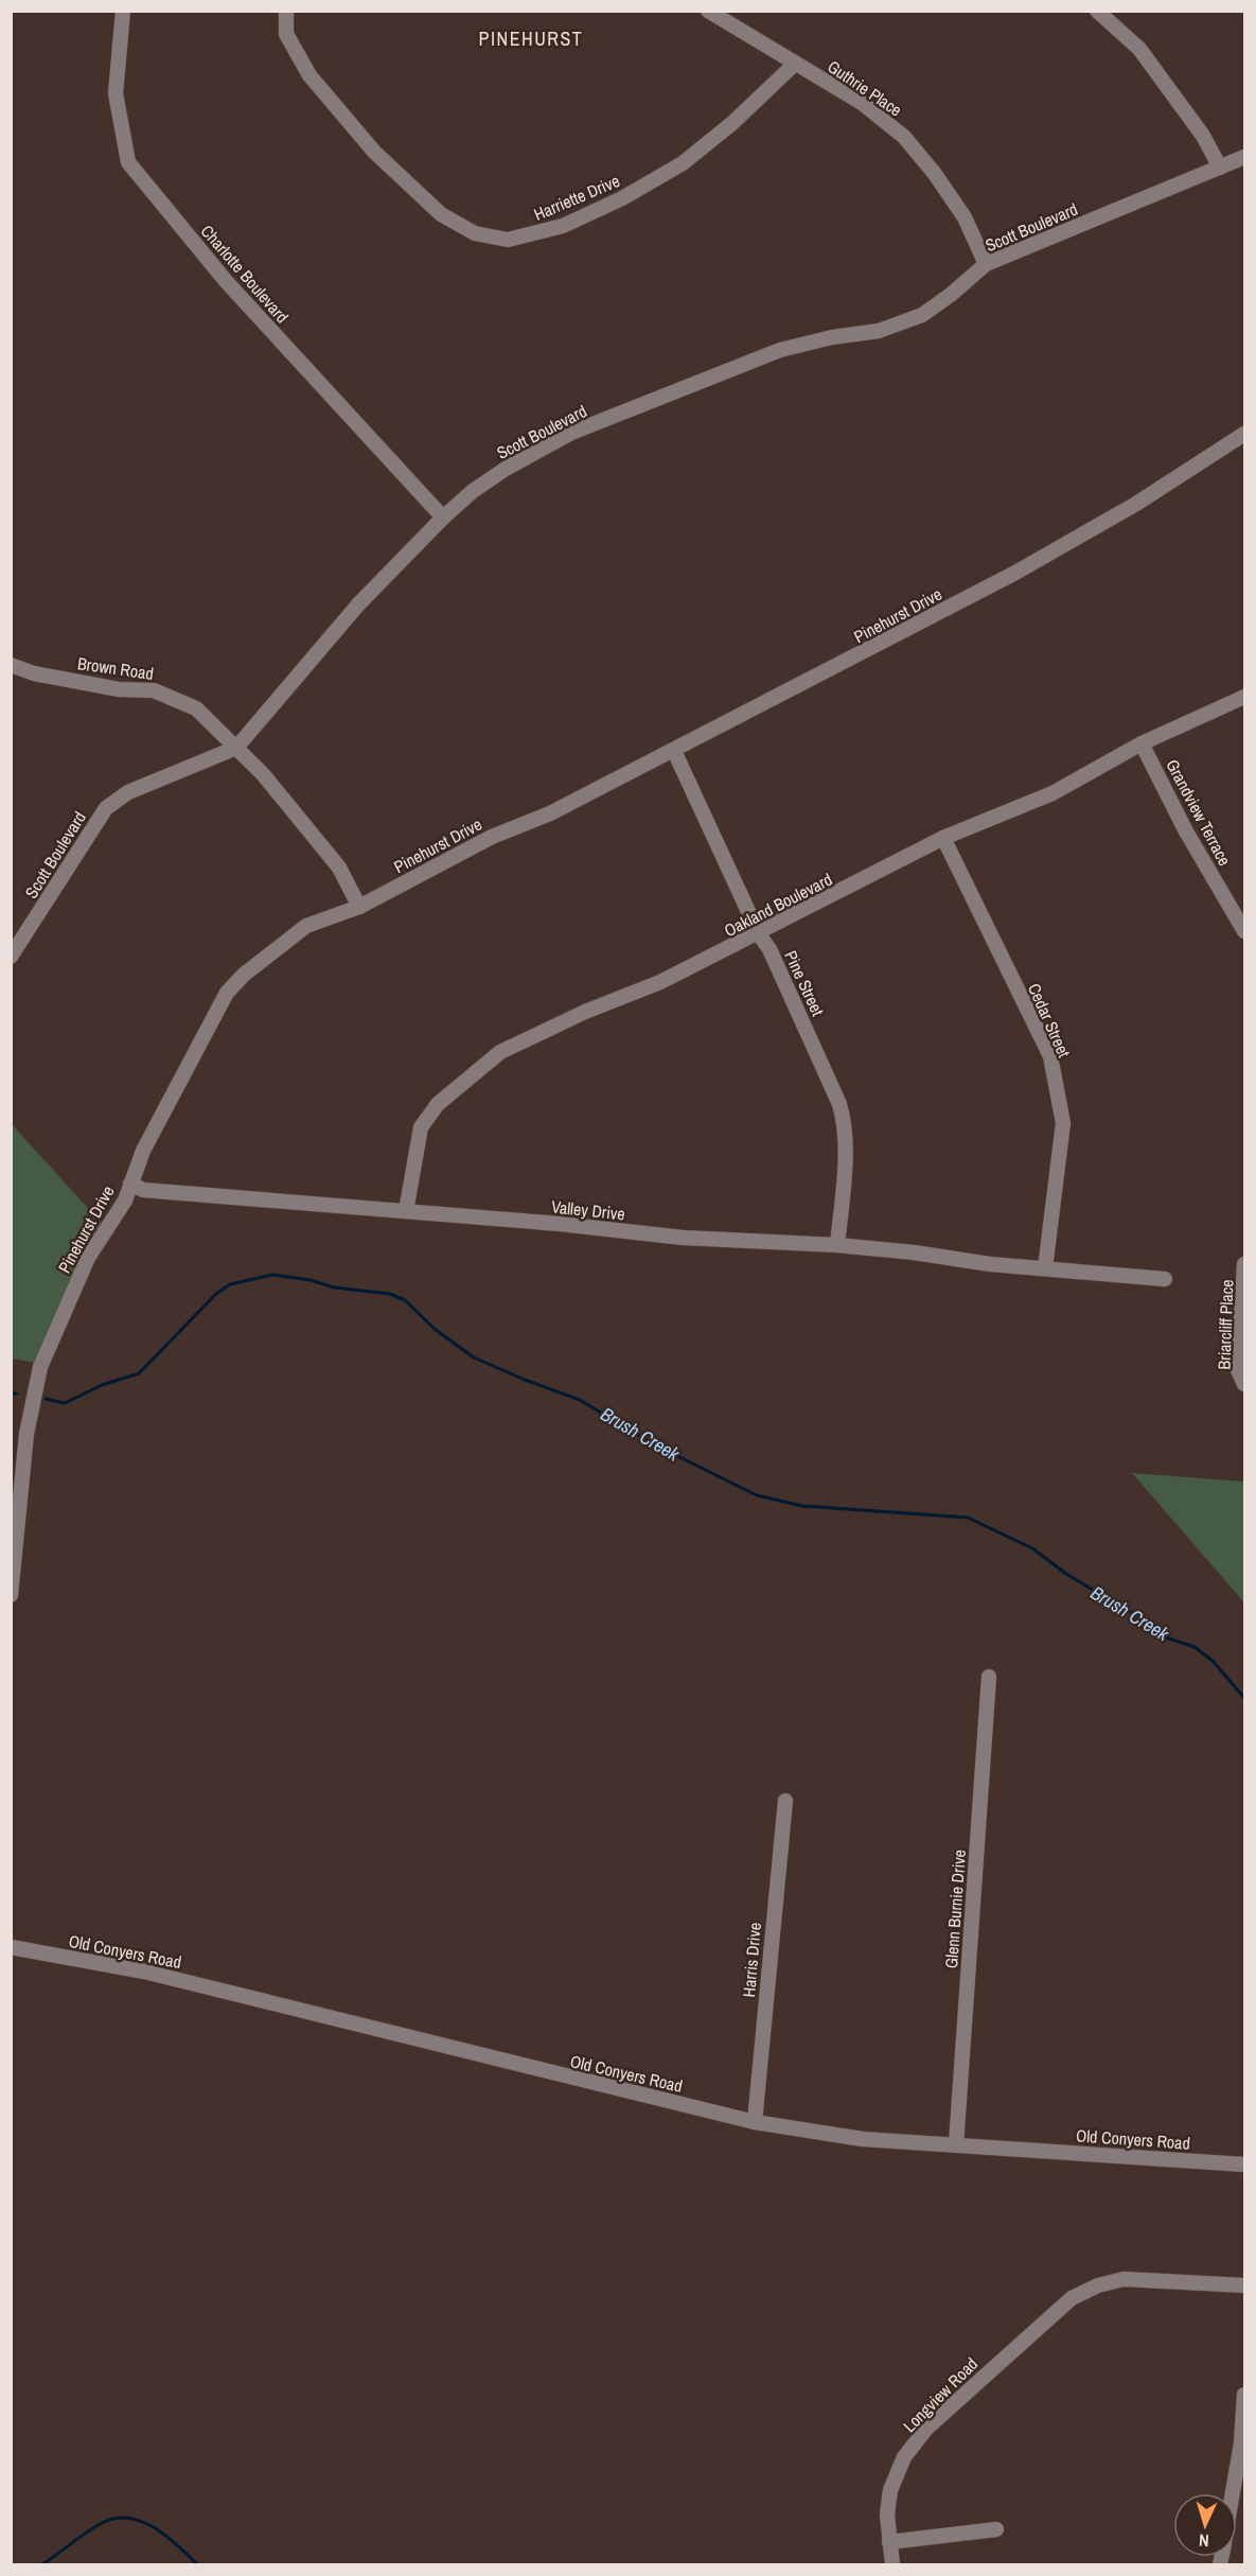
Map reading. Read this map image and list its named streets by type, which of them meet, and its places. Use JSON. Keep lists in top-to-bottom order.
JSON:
{
  "streets": {
    "street": [
      "Guthrie Place",
      "Harriette Drive",
      "Scott Boulevard",
      "Charlotte Boulevard",
      "Pinehurst Drive",
      "Brown Road",
      "Grandview Terrace",
      "Oakland Boulevard",
      "Pine Street",
      "Cedar Street",
      "Valley Drive",
      "Briarcliff Place",
      "Glenn Burnie Drive",
      "Old Conyers Road",
      "Harris Drive",
      "Longview Road"
    ]
  },
  "crossings": [
    ["Guthrie Place", "Harriette Drive"],
    ["Guthrie Place", "Scott Boulevard"],
    ["Scott Boulevard", "Charlotte Boulevard"],
    ["Scott Boulevard", "Brown Road"],
    ["Pinehurst Drive", "Brown Road"],
    ["Pinehurst Drive", "Pine Street"],
    ["Pinehurst Drive", "Valley Drive"],
    ["Grandview Terrace", "Oakland Boulevard"],
    ["Oakland Boulevard", "Pine Street"],
    ["Oakland Boulevard", "Cedar Street"],
    ["Oakland Boulevard", "Valley Drive"],
    ["Pine Street", "Valley Drive"],
    ["Cedar Street", "Valley Drive"],
    ["Glenn Burnie Drive", "Old Conyers Road"],
    ["Old Conyers Road", "Harris Drive"]
  ],
  "districts": ["PINEHURST"],
  "water": ["Brush Creek"],
  "north": "bottom"
}
